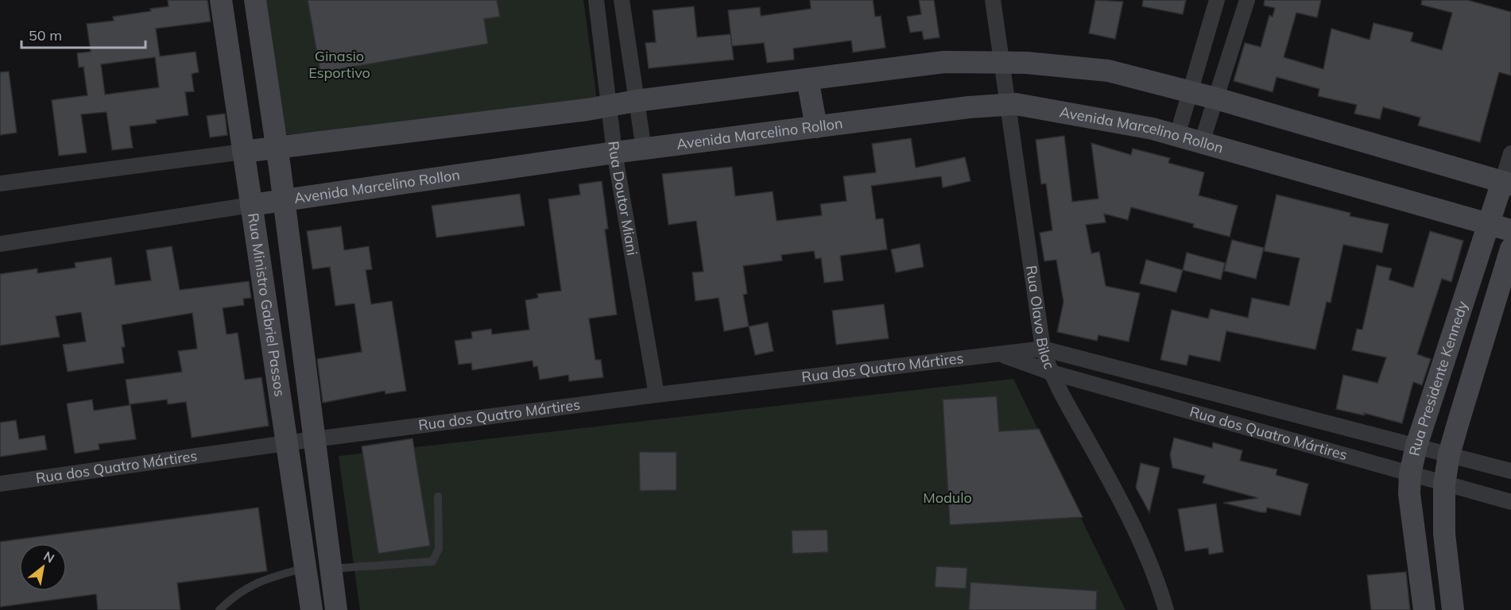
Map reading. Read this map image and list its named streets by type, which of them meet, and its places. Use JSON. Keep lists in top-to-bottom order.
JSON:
{
  "streets": {
    "main road": ["Avenida Marcelino Rollon", "Rua Ministro Gabriel Passos", "Rua Presidente Kennedy"],
    "street": ["Rua Doutor Miani", "Rua Olavo Bilac", "Rua dos Quatro Mártires"]
  },
  "crossings": [
    ["Avenida Marcelino Rollon", "Rua Doutor Miani"],
    ["Avenida Marcelino Rollon", "Rua Ministro Gabriel Passos"],
    ["Avenida Marcelino Rollon", "Rua Olavo Bilac"],
    ["Avenida Marcelino Rollon", "Rua Presidente Kennedy"],
    ["Rua Doutor Miani", "Rua dos Quatro Mártires"],
    ["Rua Ministro Gabriel Passos", "Rua dos Quatro Mártires"],
    ["Rua Olavo Bilac", "Rua dos Quatro Mártires"],
    ["Rua dos Quatro Mártires", "Rua Presidente Kennedy"]
  ],
  "parks": ["Ginasio Esportivo", "Modulo"],
  "scale_bar": "50 m",
  "north": "top right"
}
